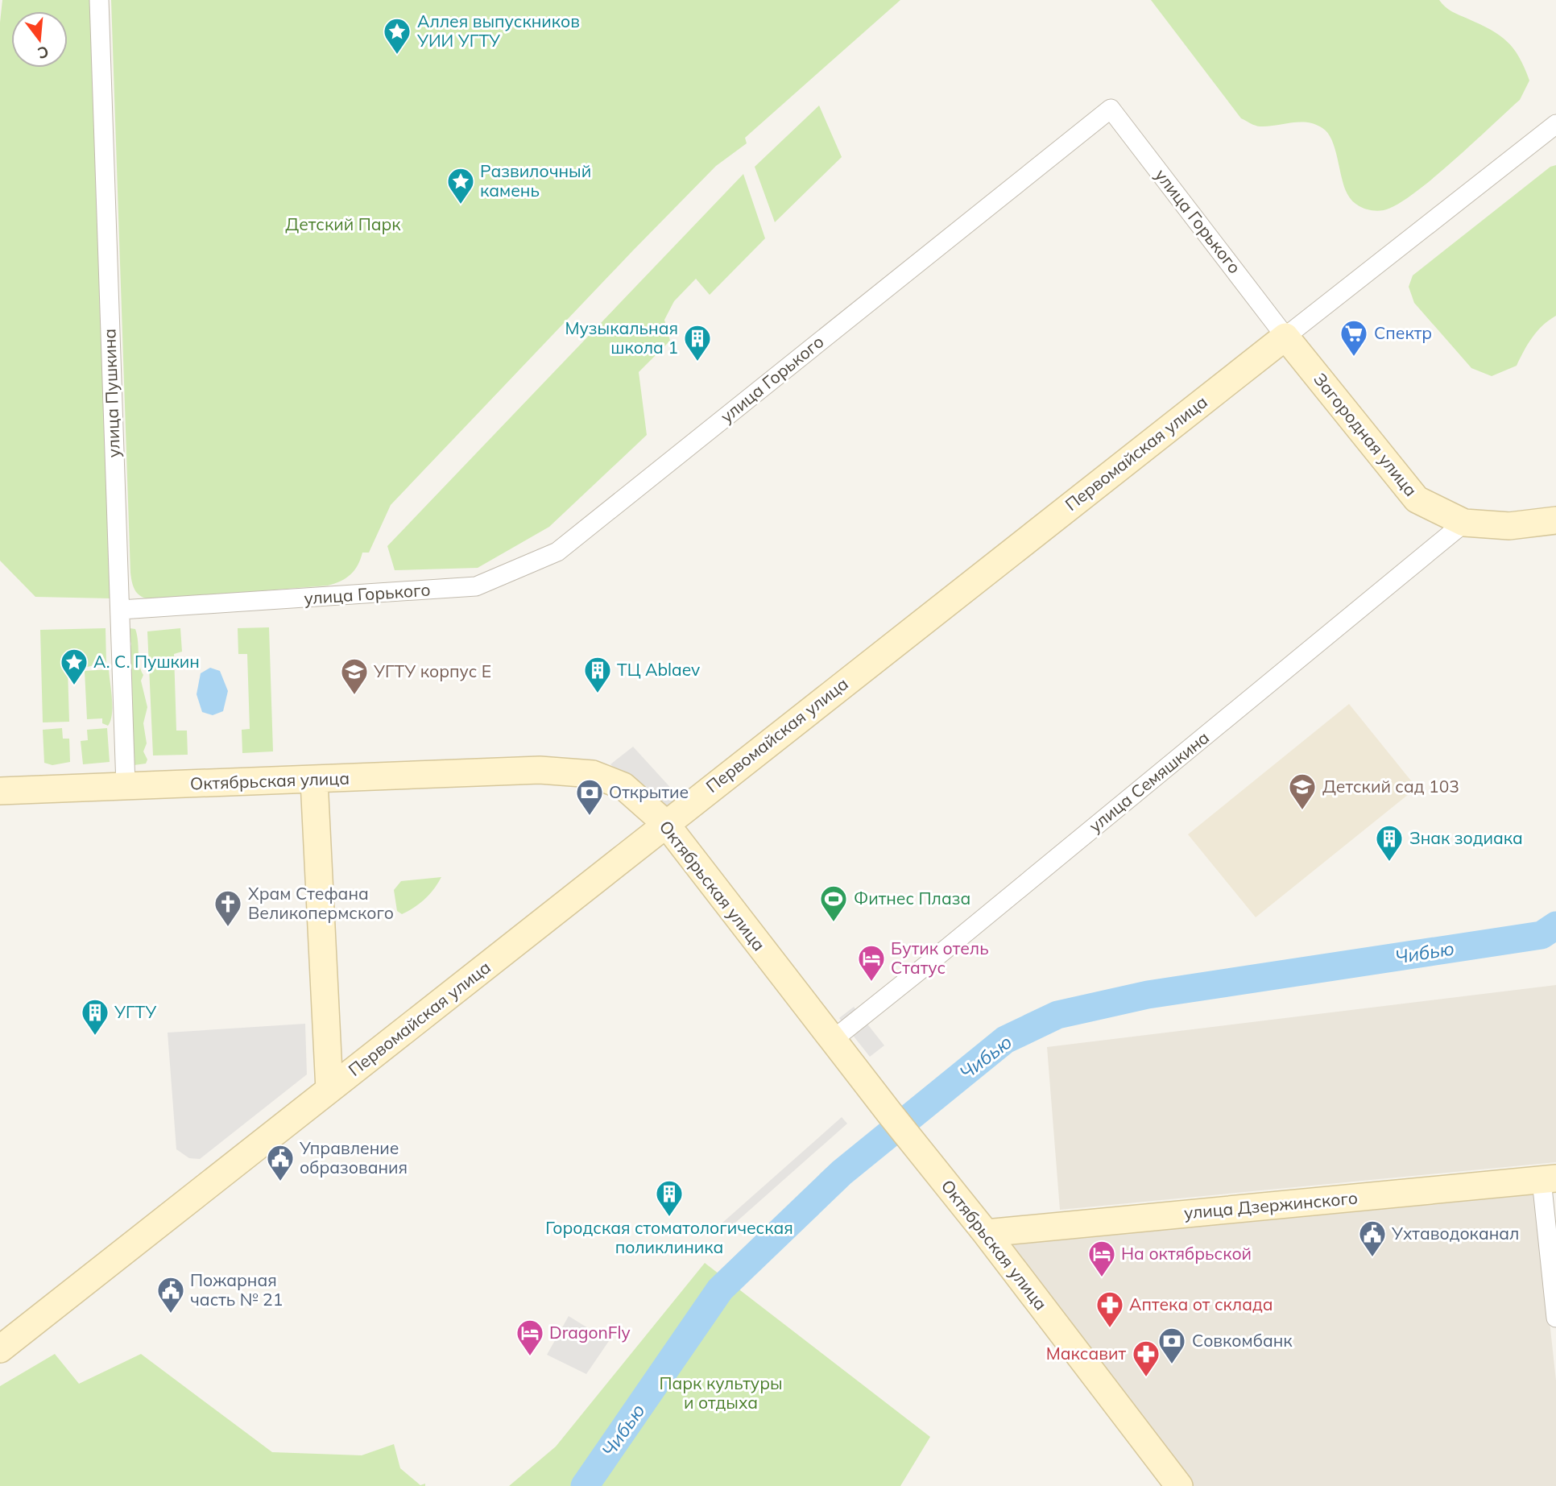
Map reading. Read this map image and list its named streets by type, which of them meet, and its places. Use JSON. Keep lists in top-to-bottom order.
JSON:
{
  "streets": {
    "main road": [
      "Загородная улица",
      "Первомайская улица",
      "Октябрьская улица",
      "улица Дзержинского"
    ],
    "street": ["улица Горького", "улица Пушкина", "улица Семяшкина"]
  },
  "crossings": [
    ["улица Горького", "улица Пушкина"],
    ["улица Горького", "Загородная улица"],
    ["улица Горького", "Первомайская улица"],
    ["улица Пушкина", "Октябрьская улица"],
    ["Загородная улица", "Первомайская улица"],
    ["Загородная улица", "улица Семяшкина"],
    ["Первомайская улица", "Октябрьская улица"],
    ["Октябрьская улица", "улица Семяшкина"],
    ["Октябрьская улица", "улица Дзержинского"]
  ],
  "water": ["Чибью"],
  "parks": ["Детский Парк", "Парк культуры и отдыха"],
  "places": {
    "place": ["Аллея выпускников УИИ УГТУ", "Развилочный камень", "А. С. Пушкин"],
    "supermarket": ["Спектр"],
    "building": [
      "Музыкальная школа 1",
      "ТЦ Ablaev",
      "Знак зодиака",
      "УГТУ",
      "Городская стоматологическая поликлиника"
    ],
    "school or university": ["УГТУ корпус Е", "Детский сад 103"],
    "bank": ["Открытие", "Совкомбанк"],
    "sports": ["Фитнес Плаза"],
    "church": ["Храм Стефана Великопермского"],
    "hotel": ["Бутик отель Статус", "На октябрьской", "DragonFly"],
    "public building": ["Управление образования", "Ухтаводоканал", "Пожарная часть № 21"],
    "pharmacy": ["Аптека от склада", "Максавит"]
  },
  "north": "bottom"
}
